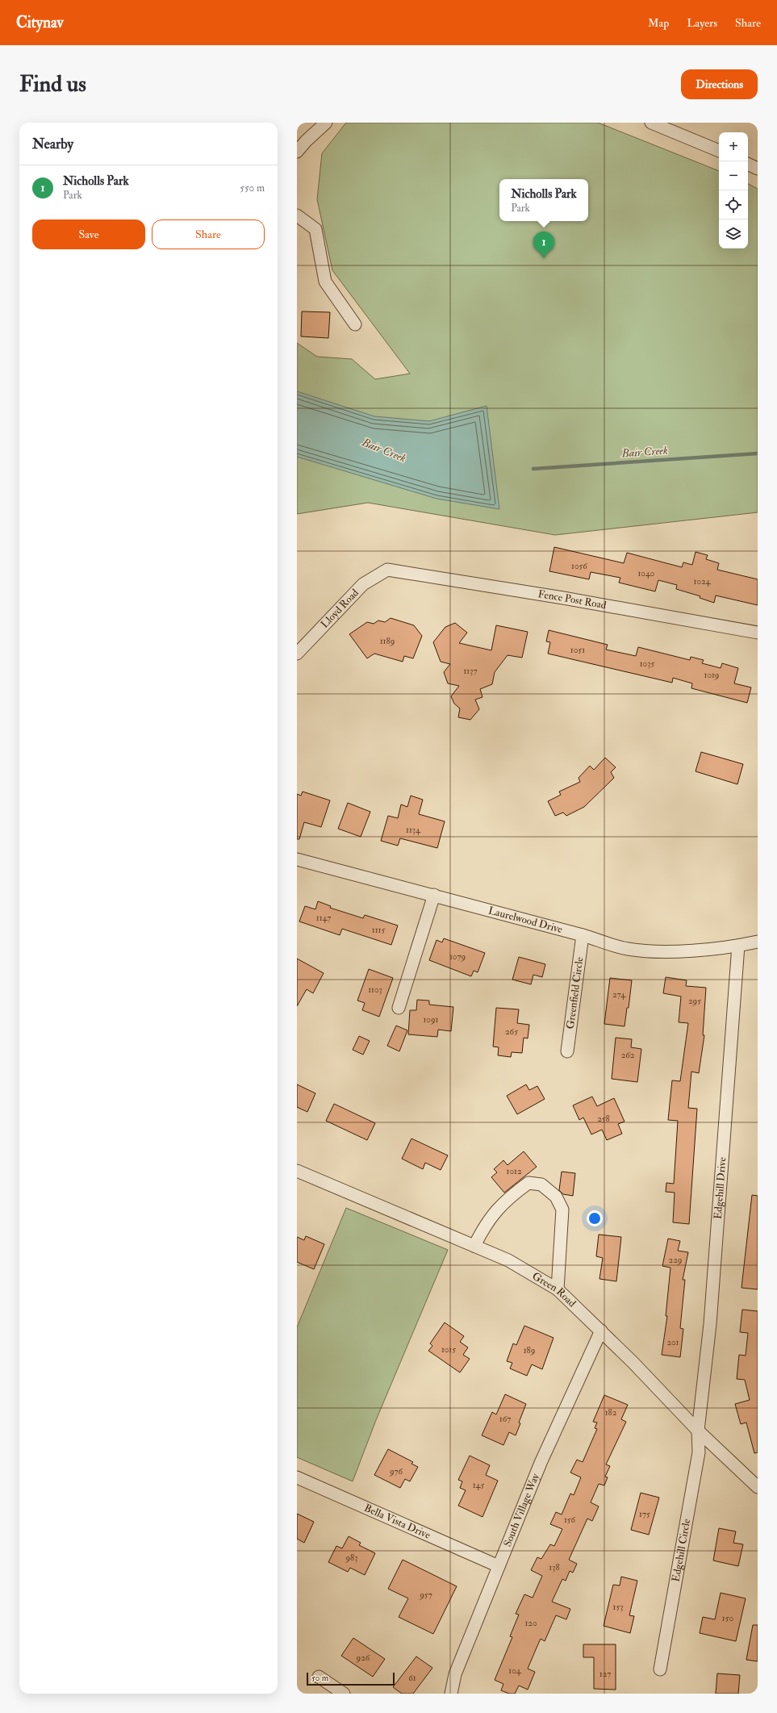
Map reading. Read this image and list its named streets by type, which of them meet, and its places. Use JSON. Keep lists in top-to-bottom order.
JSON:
{
  "streets": {
    "street": [
      "Fence Post Road",
      "Lloyd Road",
      "Laurelwood Drive",
      "Greenfield Circle",
      "Edgehill Drive",
      "Green Road",
      "South Village Way",
      "Bella Vista Drive",
      "Edgehill Circle"
    ]
  },
  "crossings": [
    ["Fence Post Road", "Lloyd Road"],
    ["Laurelwood Drive", "Greenfield Circle"],
    ["Laurelwood Drive", "Edgehill Drive"],
    ["Edgehill Drive", "Green Road"],
    ["Edgehill Drive", "Edgehill Circle"],
    ["Green Road", "South Village Way"],
    ["Green Road", "Edgehill Circle"],
    ["South Village Way", "Bella Vista Drive"]
  ],
  "water": ["Bair Creek"],
  "house_numbers": [
    "1056",
    "1040",
    "1024",
    "1189",
    "1051",
    "1035",
    "1137",
    "1019",
    "1134",
    "1147",
    "1115",
    "1079",
    "1103",
    "274",
    "295",
    "1091",
    "265",
    "262",
    "258",
    "1012",
    "229",
    "201",
    "1015",
    "189",
    "182",
    "167",
    "976",
    "145",
    "175",
    "156",
    "983",
    "138",
    "957",
    "153",
    "150",
    "120",
    "926",
    "104",
    "127",
    "61"
  ],
  "scale_bar": "50 m",
  "page": {
    "header": "Citynav",
    "nav": ["Map", "Layers", "Share"],
    "buttons": [
      "Directions",
      ["Save", "Share"]
    ],
    "title": "Find us",
    "heading": "Nearby",
    "map_buttons": ["+", "−"],
    "list": [
      {
        "mark": "1",
        "name": "Nicholls Park",
        "note": "Park",
        "value": "550 m"
      }
    ],
    "popup": ["Nicholls Park", "Park"],
    "pins": "1",
    "scale": "50 m"
  }
}
